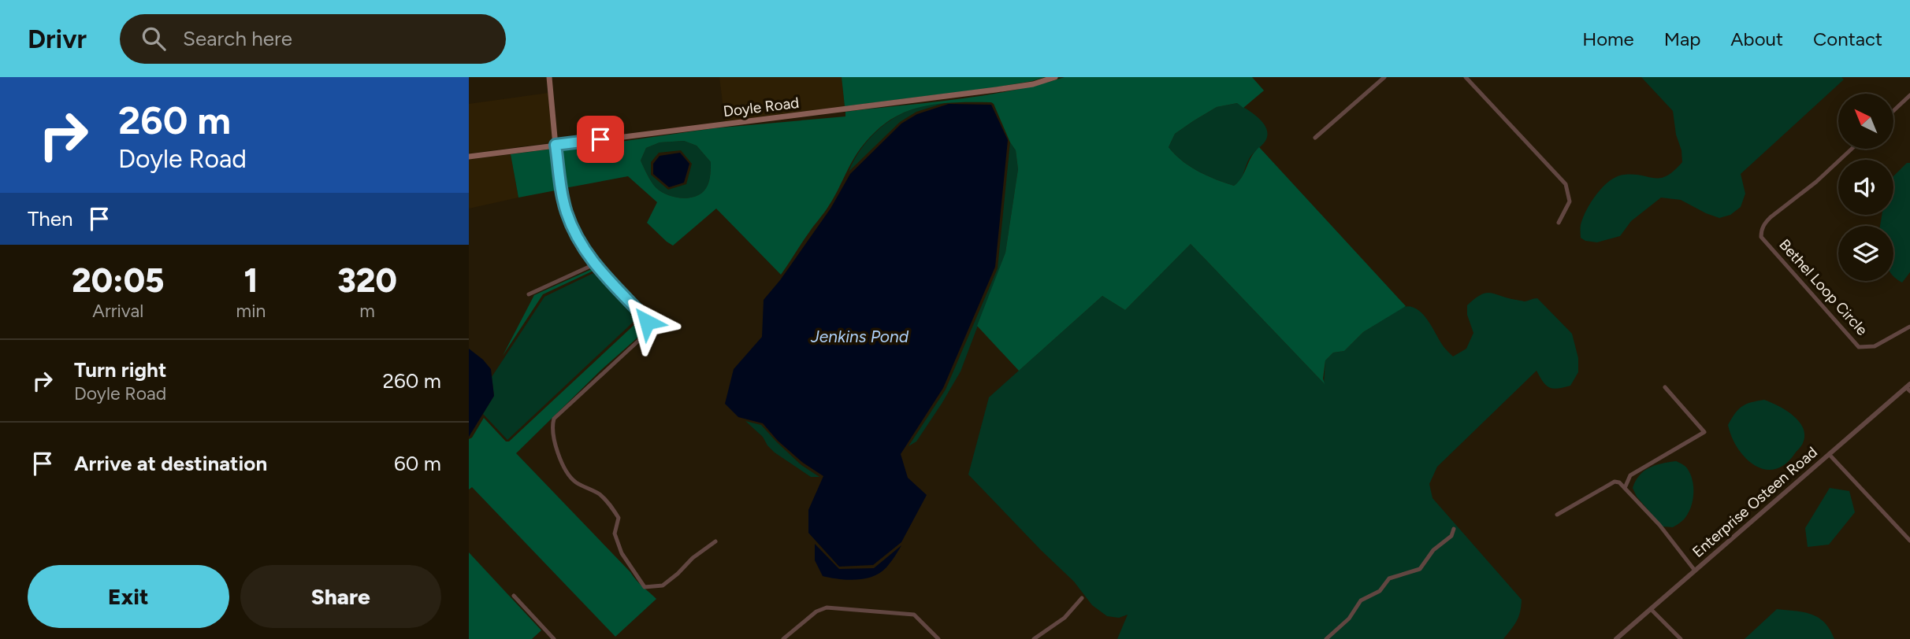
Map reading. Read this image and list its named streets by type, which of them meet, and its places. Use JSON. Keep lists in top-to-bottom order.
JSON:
{
  "streets": {
    "main road": ["Doyle Road"],
    "street": ["Bethel Loop Circle", "Enterprise Osteen Road"]
  },
  "water": ["Jenkins Pond"],
  "north": "top left",
  "page": {
    "header": "Drivr",
    "search": "Search here",
    "nav": [
      "Home",
      "Map",
      "About",
      "Contact"
    ],
    "turn": ["260 m", "Doyle Road"],
    "then": "Then",
    "eta": [
      "20:05",
      "Arrival",
      "1",
      "min",
      "320",
      "m"
    ],
    "list": [
      {
        "name": "Turn right",
        "note": "Doyle Road",
        "value": "260 m"
      },
      {
        "name": "Arrive at destination",
        "value": "60 m"
      }
    ],
    "buttons": ["Exit", "Share"]
  }
}
